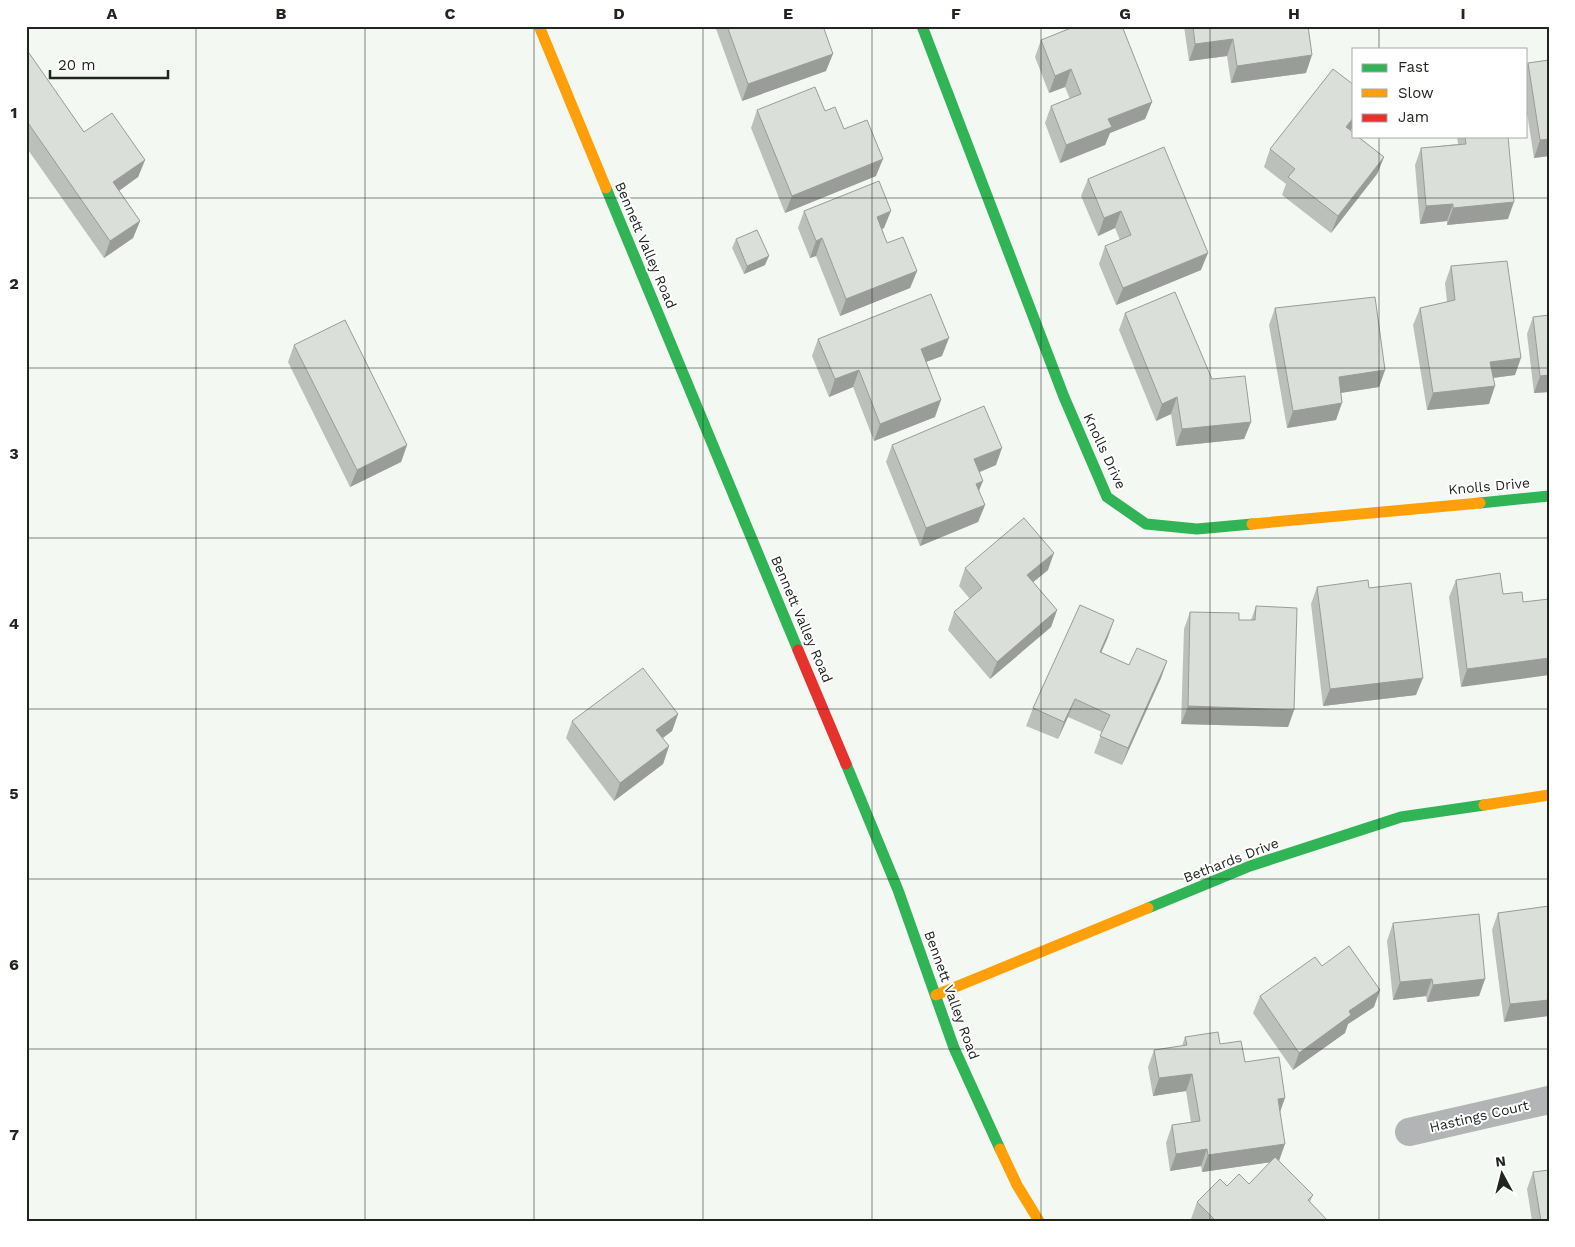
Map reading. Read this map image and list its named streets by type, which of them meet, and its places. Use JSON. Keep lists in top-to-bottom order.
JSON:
{
  "streets": {
    "street": [
      "Bennett Valley Road",
      "Knolls Drive",
      "Bethards Drive",
      "Hastings Court"
    ]
  },
  "crossings": [
    ["Bennett Valley Road", "Bethards Drive"]
  ],
  "legend": ["Fast", "Slow", "Jam"],
  "scale_bar": "20 m",
  "north": "top",
  "grid": {
    "columns": [
      "A",
      "B",
      "C",
      "D",
      "E",
      "F",
      "G",
      "H",
      "I"
    ],
    "rows": [
      "1",
      "2",
      "3",
      "4",
      "5",
      "6",
      "7"
    ]
  }
}
